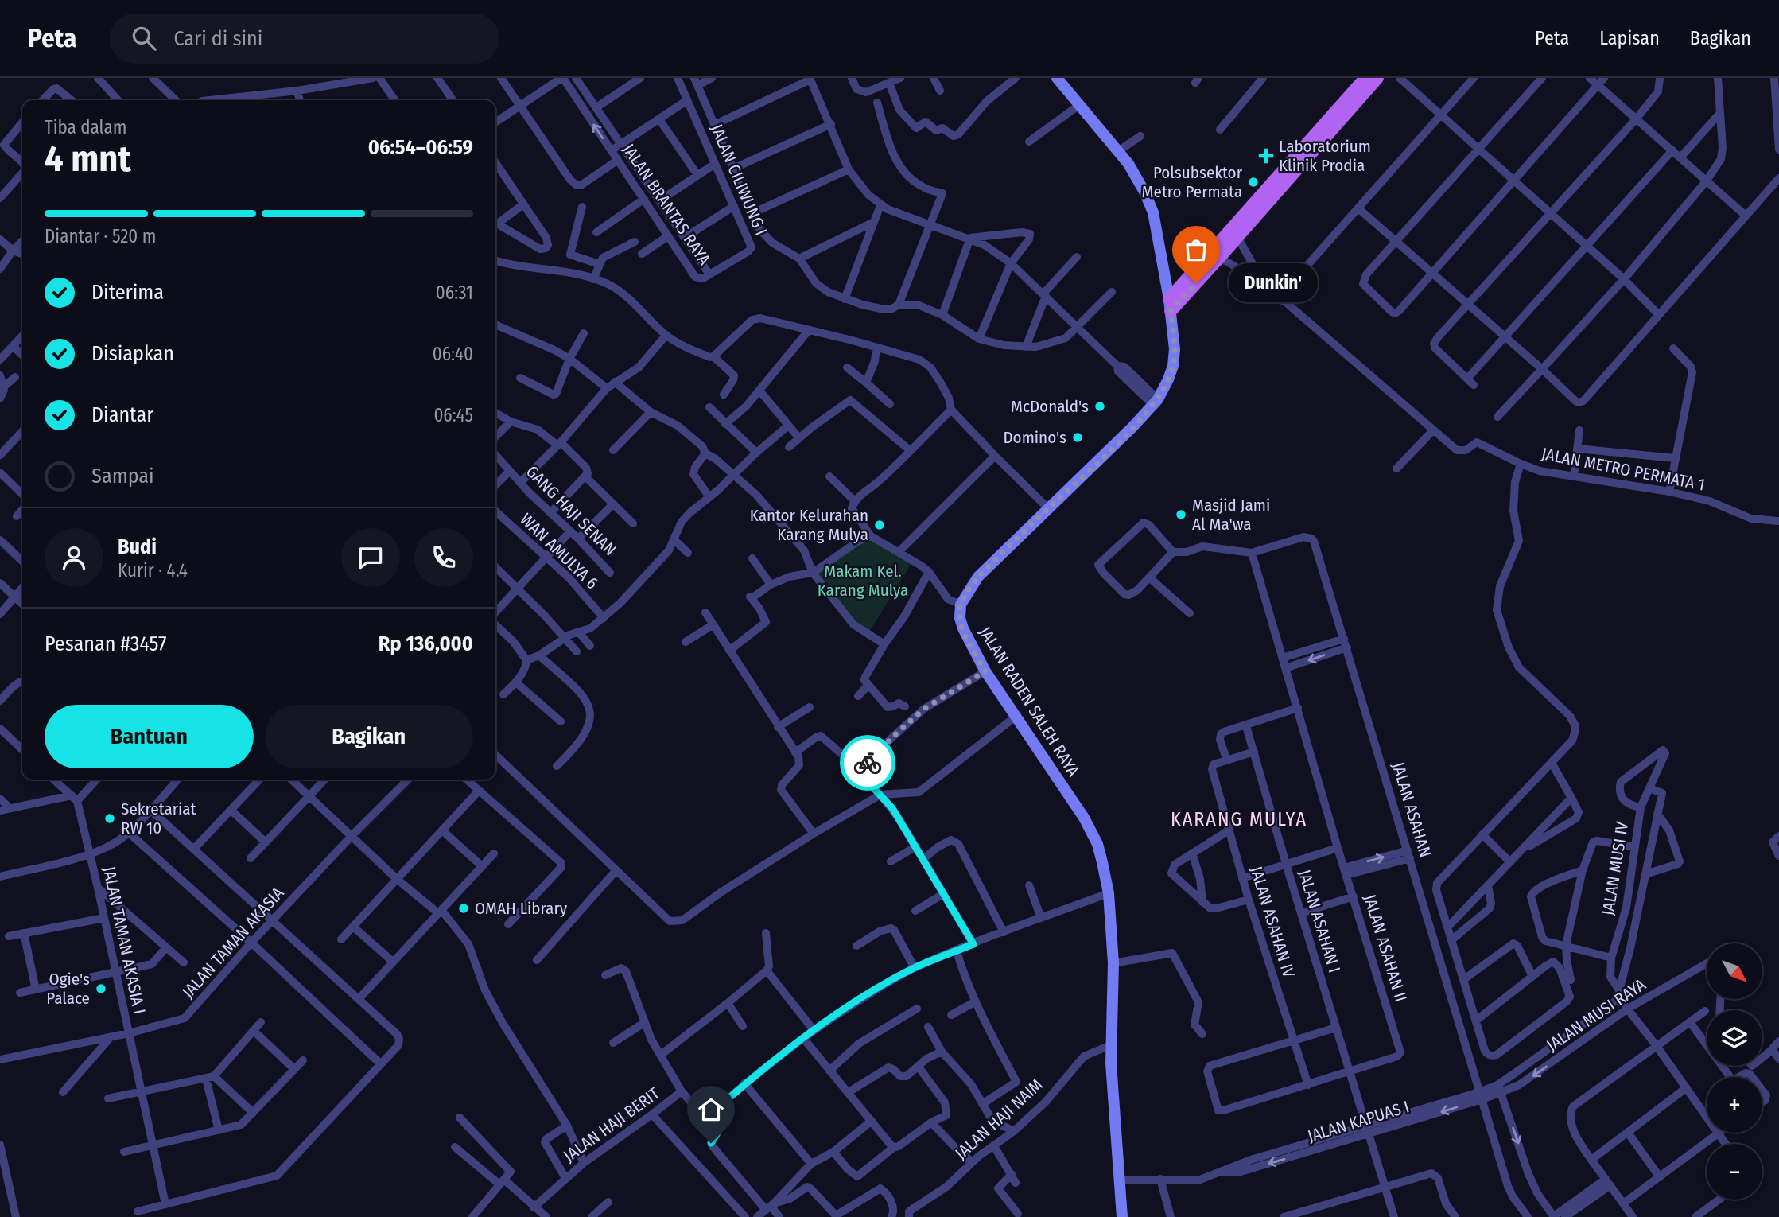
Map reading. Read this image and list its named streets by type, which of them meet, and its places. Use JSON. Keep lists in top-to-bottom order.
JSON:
{
  "streets": {
    "main road": ["JALAN RADEN SALEH RAYA"],
    "street": [
      "JALAN CILIWUNG I",
      "JALAN BRANTAS RAYA",
      "JALAN METRO PERMATA 1",
      "GANG HAJI SENAN",
      "WAN AMULYA 6",
      "JALAN ASAHAN",
      "JALAN MUSI IV",
      "JALAN ASAHAN I",
      "JALAN ASAHAN IV",
      "JALAN TAMAN AKASIA I",
      "JALAN TAMAN AKASIA",
      "JALAN ASAHAN II",
      "JALAN MUSI RAYA",
      "JALAN HAJI NAIM",
      "JALAN KAPUAS I",
      "JALAN HAJI BERIT"
    ]
  },
  "crossings": [
    ["JALAN CILIWUNG I", "JALAN BRANTAS RAYA"],
    ["JALAN RADEN SALEH RAYA", "JALAN HAJI NAIM"],
    ["JALAN RADEN SALEH RAYA", "JALAN KAPUAS I"],
    ["JALAN ASAHAN", "JALAN ASAHAN II"],
    ["JALAN ASAHAN", "JALAN KAPUAS I"],
    ["JALAN MUSI IV", "JALAN MUSI RAYA"],
    ["JALAN ASAHAN I", "JALAN ASAHAN II"],
    ["JALAN ASAHAN I", "JALAN KAPUAS I"],
    ["JALAN TAMAN AKASIA I", "JALAN TAMAN AKASIA"],
    ["JALAN MUSI RAYA", "JALAN KAPUAS I"]
  ],
  "districts": ["KARANG MULYA"],
  "parks": ["Makam Kel. Karang Mulya"],
  "places": {
    "health": ["Laboratorium Klinik Prodia"],
    "other": [
      "Polsubsektor Metro Permata",
      "Dunkin'",
      "McDonald's",
      "Domino's",
      "Masjid Jami Al Ma'wa",
      "Kantor Kelurahan Karang Mulya",
      "Sekretariat RW 10",
      "OMAH Library",
      "Ogie's Palace"
    ]
  },
  "north": "bottom right",
  "page": {
    "header": "Peta",
    "search": "Cari di sini",
    "nav": ["Peta", "Lapisan", "Bagikan"],
    "heading": ["4 mnt", "Tiba dalam", "06:54–06:59"],
    "panel": [
      "Budi",
      "Kurir · 4.4",
      "Pesanan #3457",
      "Rp 136,000"
    ],
    "bar": "Diantar · 520 m",
    "list": [
      ["Diterima", "06:31"],
      ["Disiapkan", "06:40"],
      ["Diantar", "06:45"],
      "Sampai"
    ],
    "bubble": "Dunkin'",
    "buttons": ["Bantuan", "Bagikan"],
    "map_buttons": ["+", "−"]
  }
}
